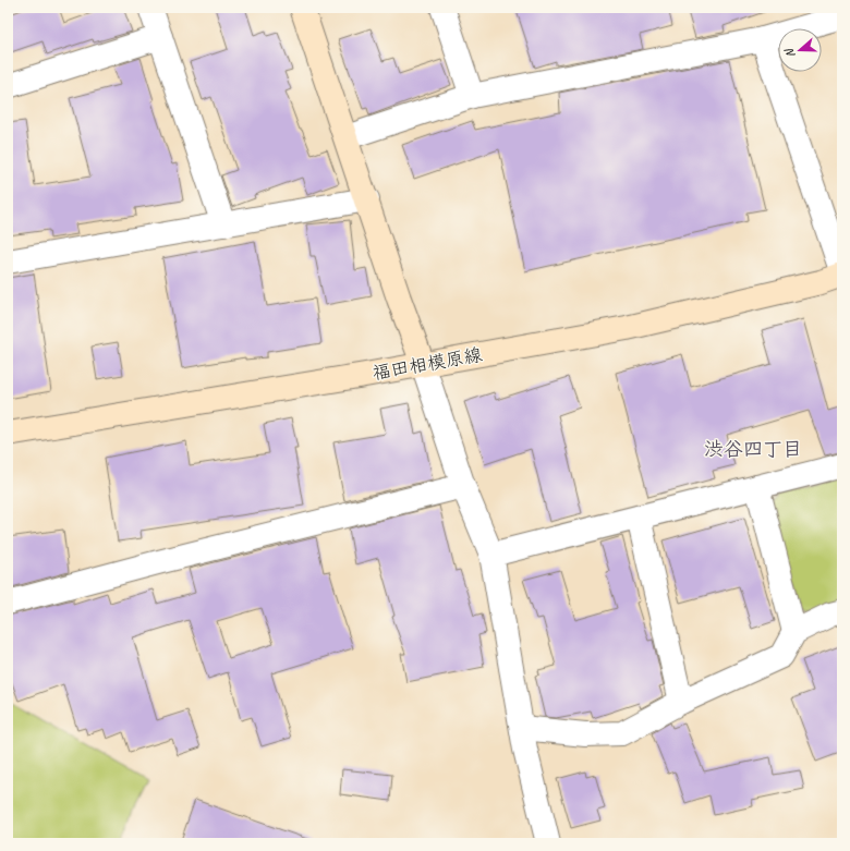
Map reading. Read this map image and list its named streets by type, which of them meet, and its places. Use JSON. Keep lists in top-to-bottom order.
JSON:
{
  "streets": {
    "street": ["福田相模原線"]
  },
  "districts": ["渋谷四丁目"],
  "north": "left"
}
